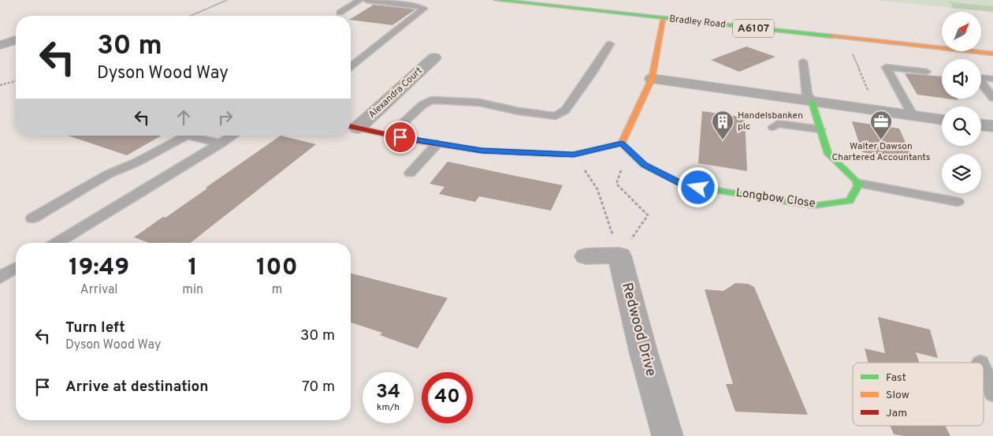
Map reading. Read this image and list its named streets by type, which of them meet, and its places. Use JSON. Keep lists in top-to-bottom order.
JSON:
{
  "streets": {
    "street": [
      "Bradley Road",
      "A6107",
      "Alexandra Court",
      "Longbow Close",
      "Redwood Drive"
    ]
  },
  "places": {
    "building": ["Handelsbanken plc"],
    "office": ["Walter Dawson Chartered Accountants"]
  },
  "legend": ["Fast", "Slow", "Jam"],
  "north": "top right",
  "page": {
    "turn": ["30 m", "Dyson Wood Way"],
    "eta": [
      "19:49",
      "Arrival",
      "1",
      "min",
      "100",
      "m"
    ],
    "list": [
      {
        "name": "Turn left",
        "note": "Dyson Wood Way",
        "value": "30 m"
      },
      {
        "name": "Arrive at destination",
        "value": "70 m"
      }
    ],
    "speed": "34 km/h",
    "limit": "40"
  }
}
